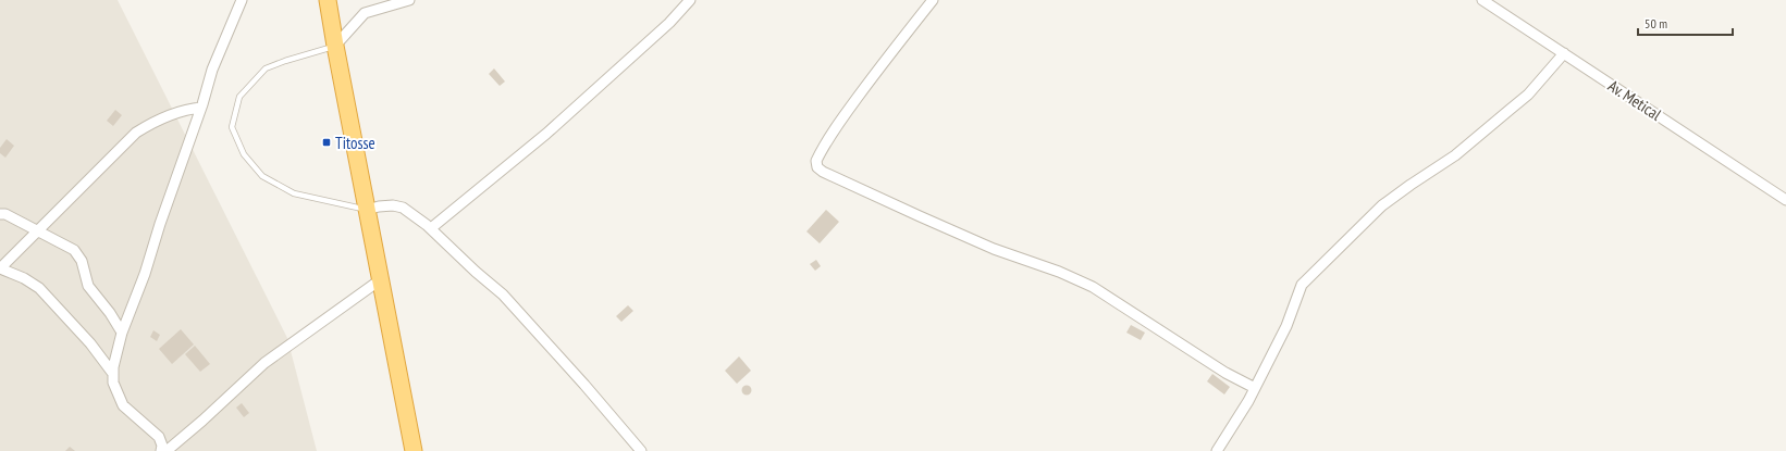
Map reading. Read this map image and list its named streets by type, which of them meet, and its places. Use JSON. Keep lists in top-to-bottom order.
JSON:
{
  "streets": {
    "street": ["Av. Metical"]
  },
  "places": {
    "transit": ["Titosse"]
  },
  "scale_bar": "50 m"
}
